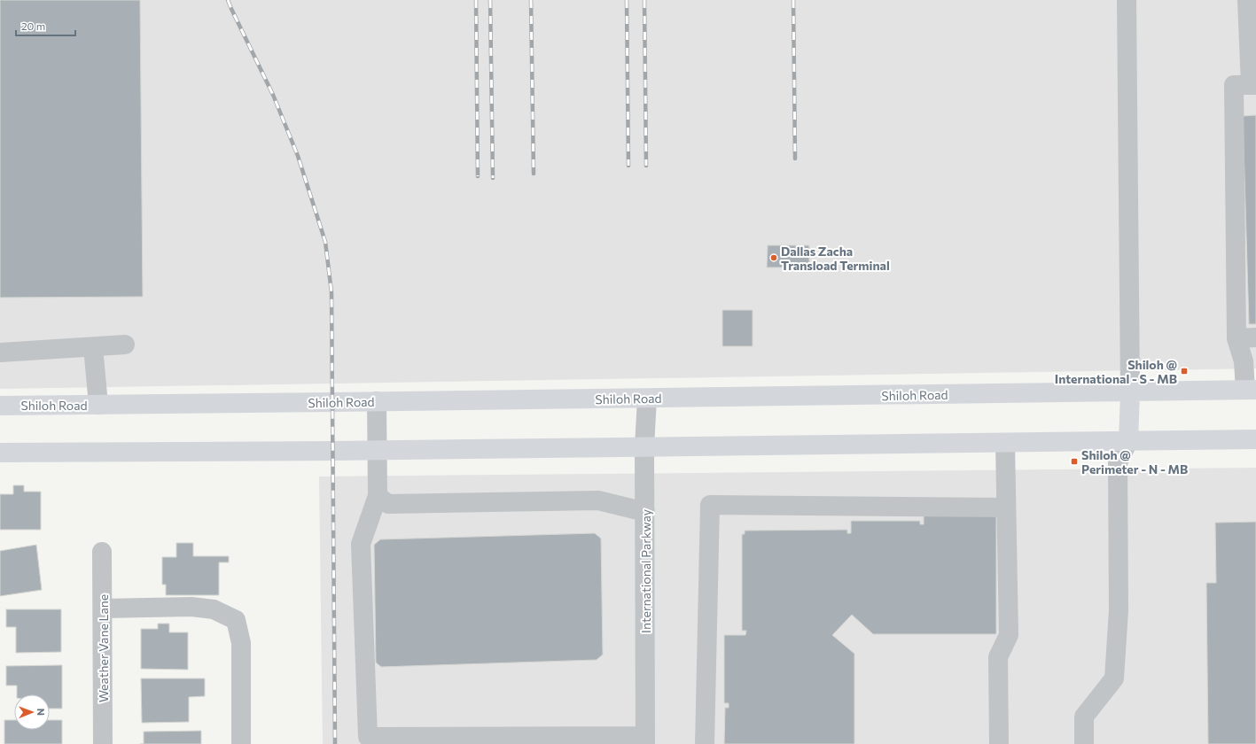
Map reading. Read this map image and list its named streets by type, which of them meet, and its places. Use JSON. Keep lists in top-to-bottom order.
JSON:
{
  "streets": {
    "main road": ["Shiloh Road"],
    "street": ["International Parkway", "Weather Vane Lane"]
  },
  "crossings": [
    ["Shiloh Road", "International Parkway"]
  ],
  "places": {
    "other": ["Dallas Zacha Transload Terminal"],
    "transit": ["Shiloh @ International - S - MB", "Shiloh @ Perimeter - N - MB"]
  },
  "scale_bar": "20 m",
  "north": "right"
}
